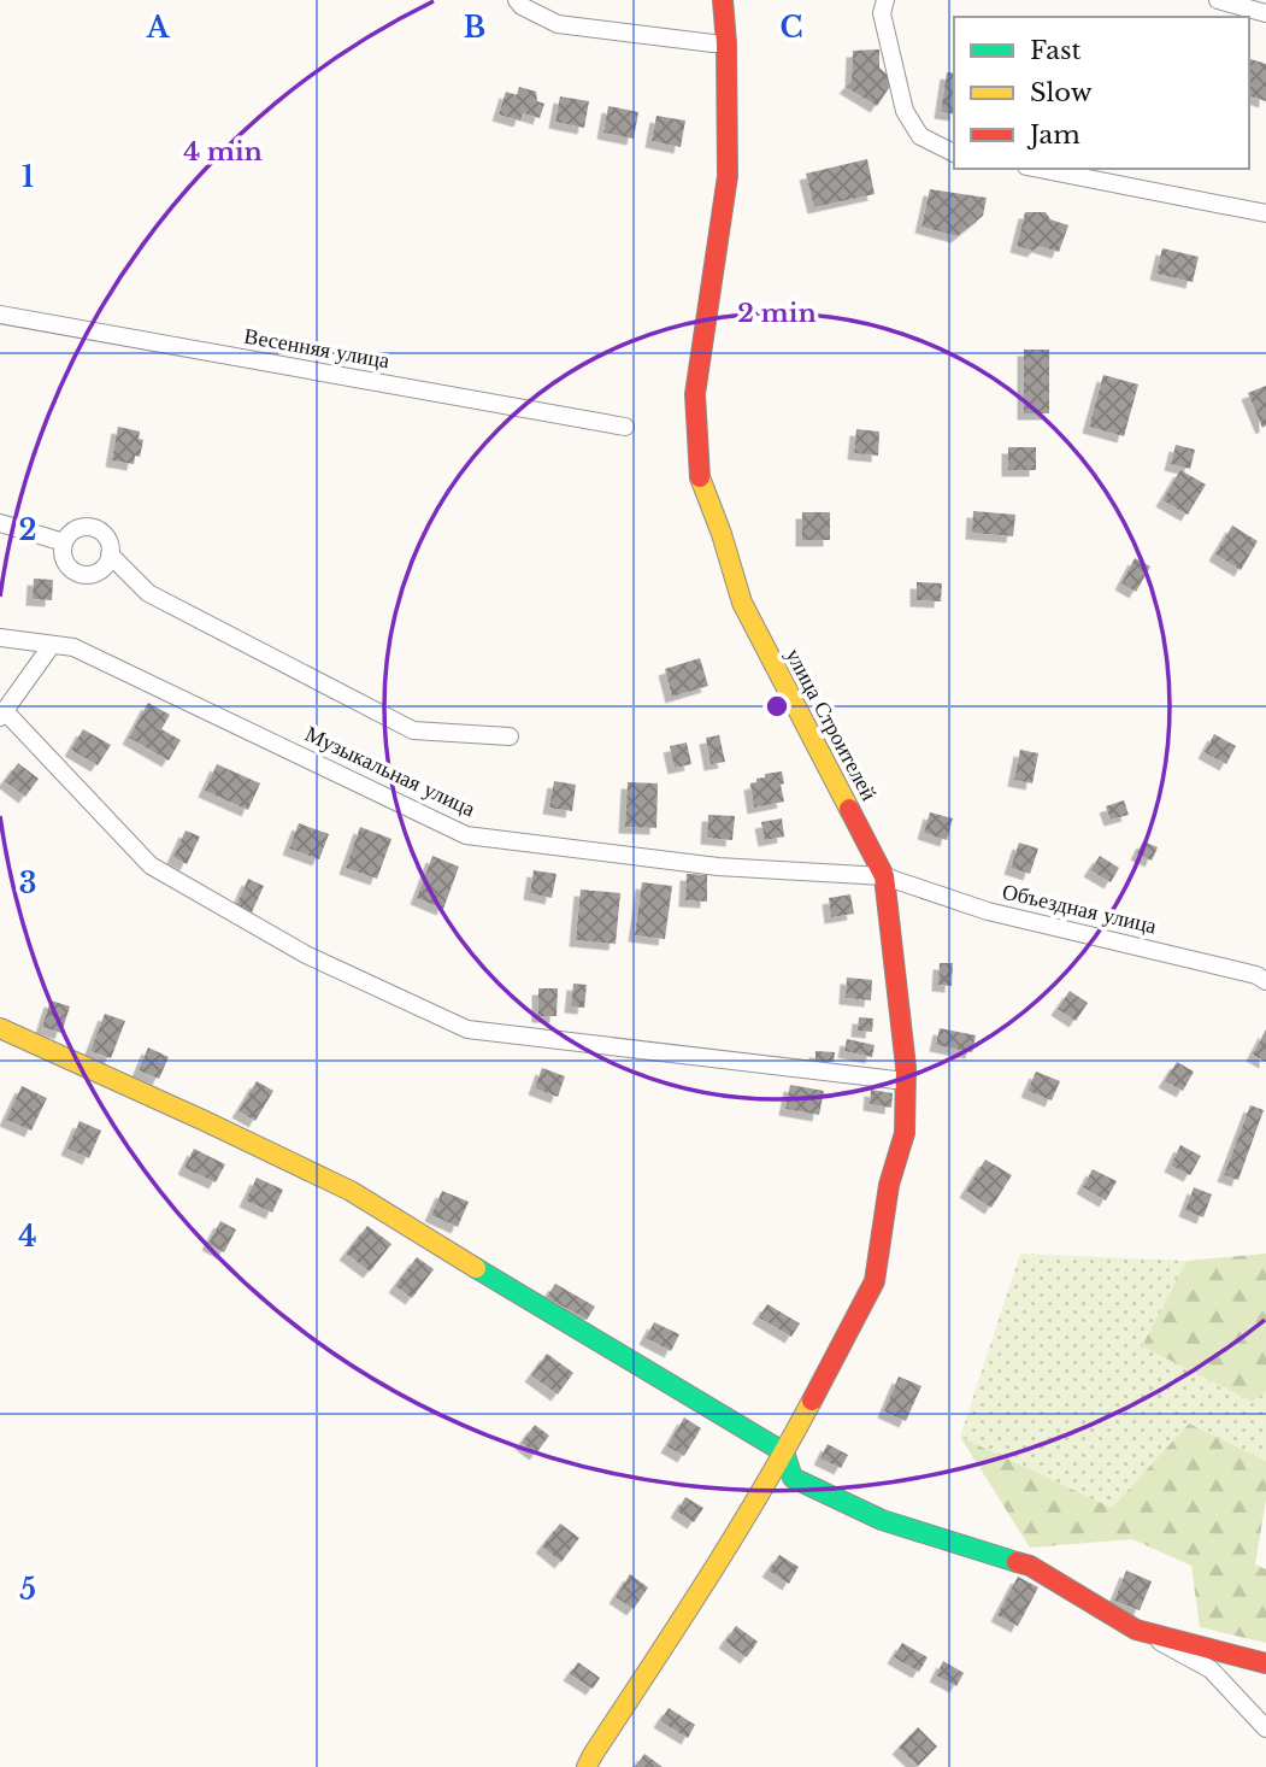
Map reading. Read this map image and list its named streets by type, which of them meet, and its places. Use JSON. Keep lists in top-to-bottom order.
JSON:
{
  "streets": {
    "street": [
      "Весенняя улица",
      "улица Строителей",
      "Музыкальная улица",
      "Объездная улица"
    ]
  },
  "crossings": [
    ["улица Строителей", "Музыкальная улица"],
    ["улица Строителей", "Объездная улица"],
    ["Музыкальная улица", "Объездная улица"]
  ],
  "legend": ["Fast", "Slow", "Jam"],
  "grid": {
    "columns": ["A", "B", "C"],
    "rows": [
      "1",
      "2",
      "3",
      "4",
      "5"
    ]
  },
  "rings": ["4 min", "2 min"]
}
